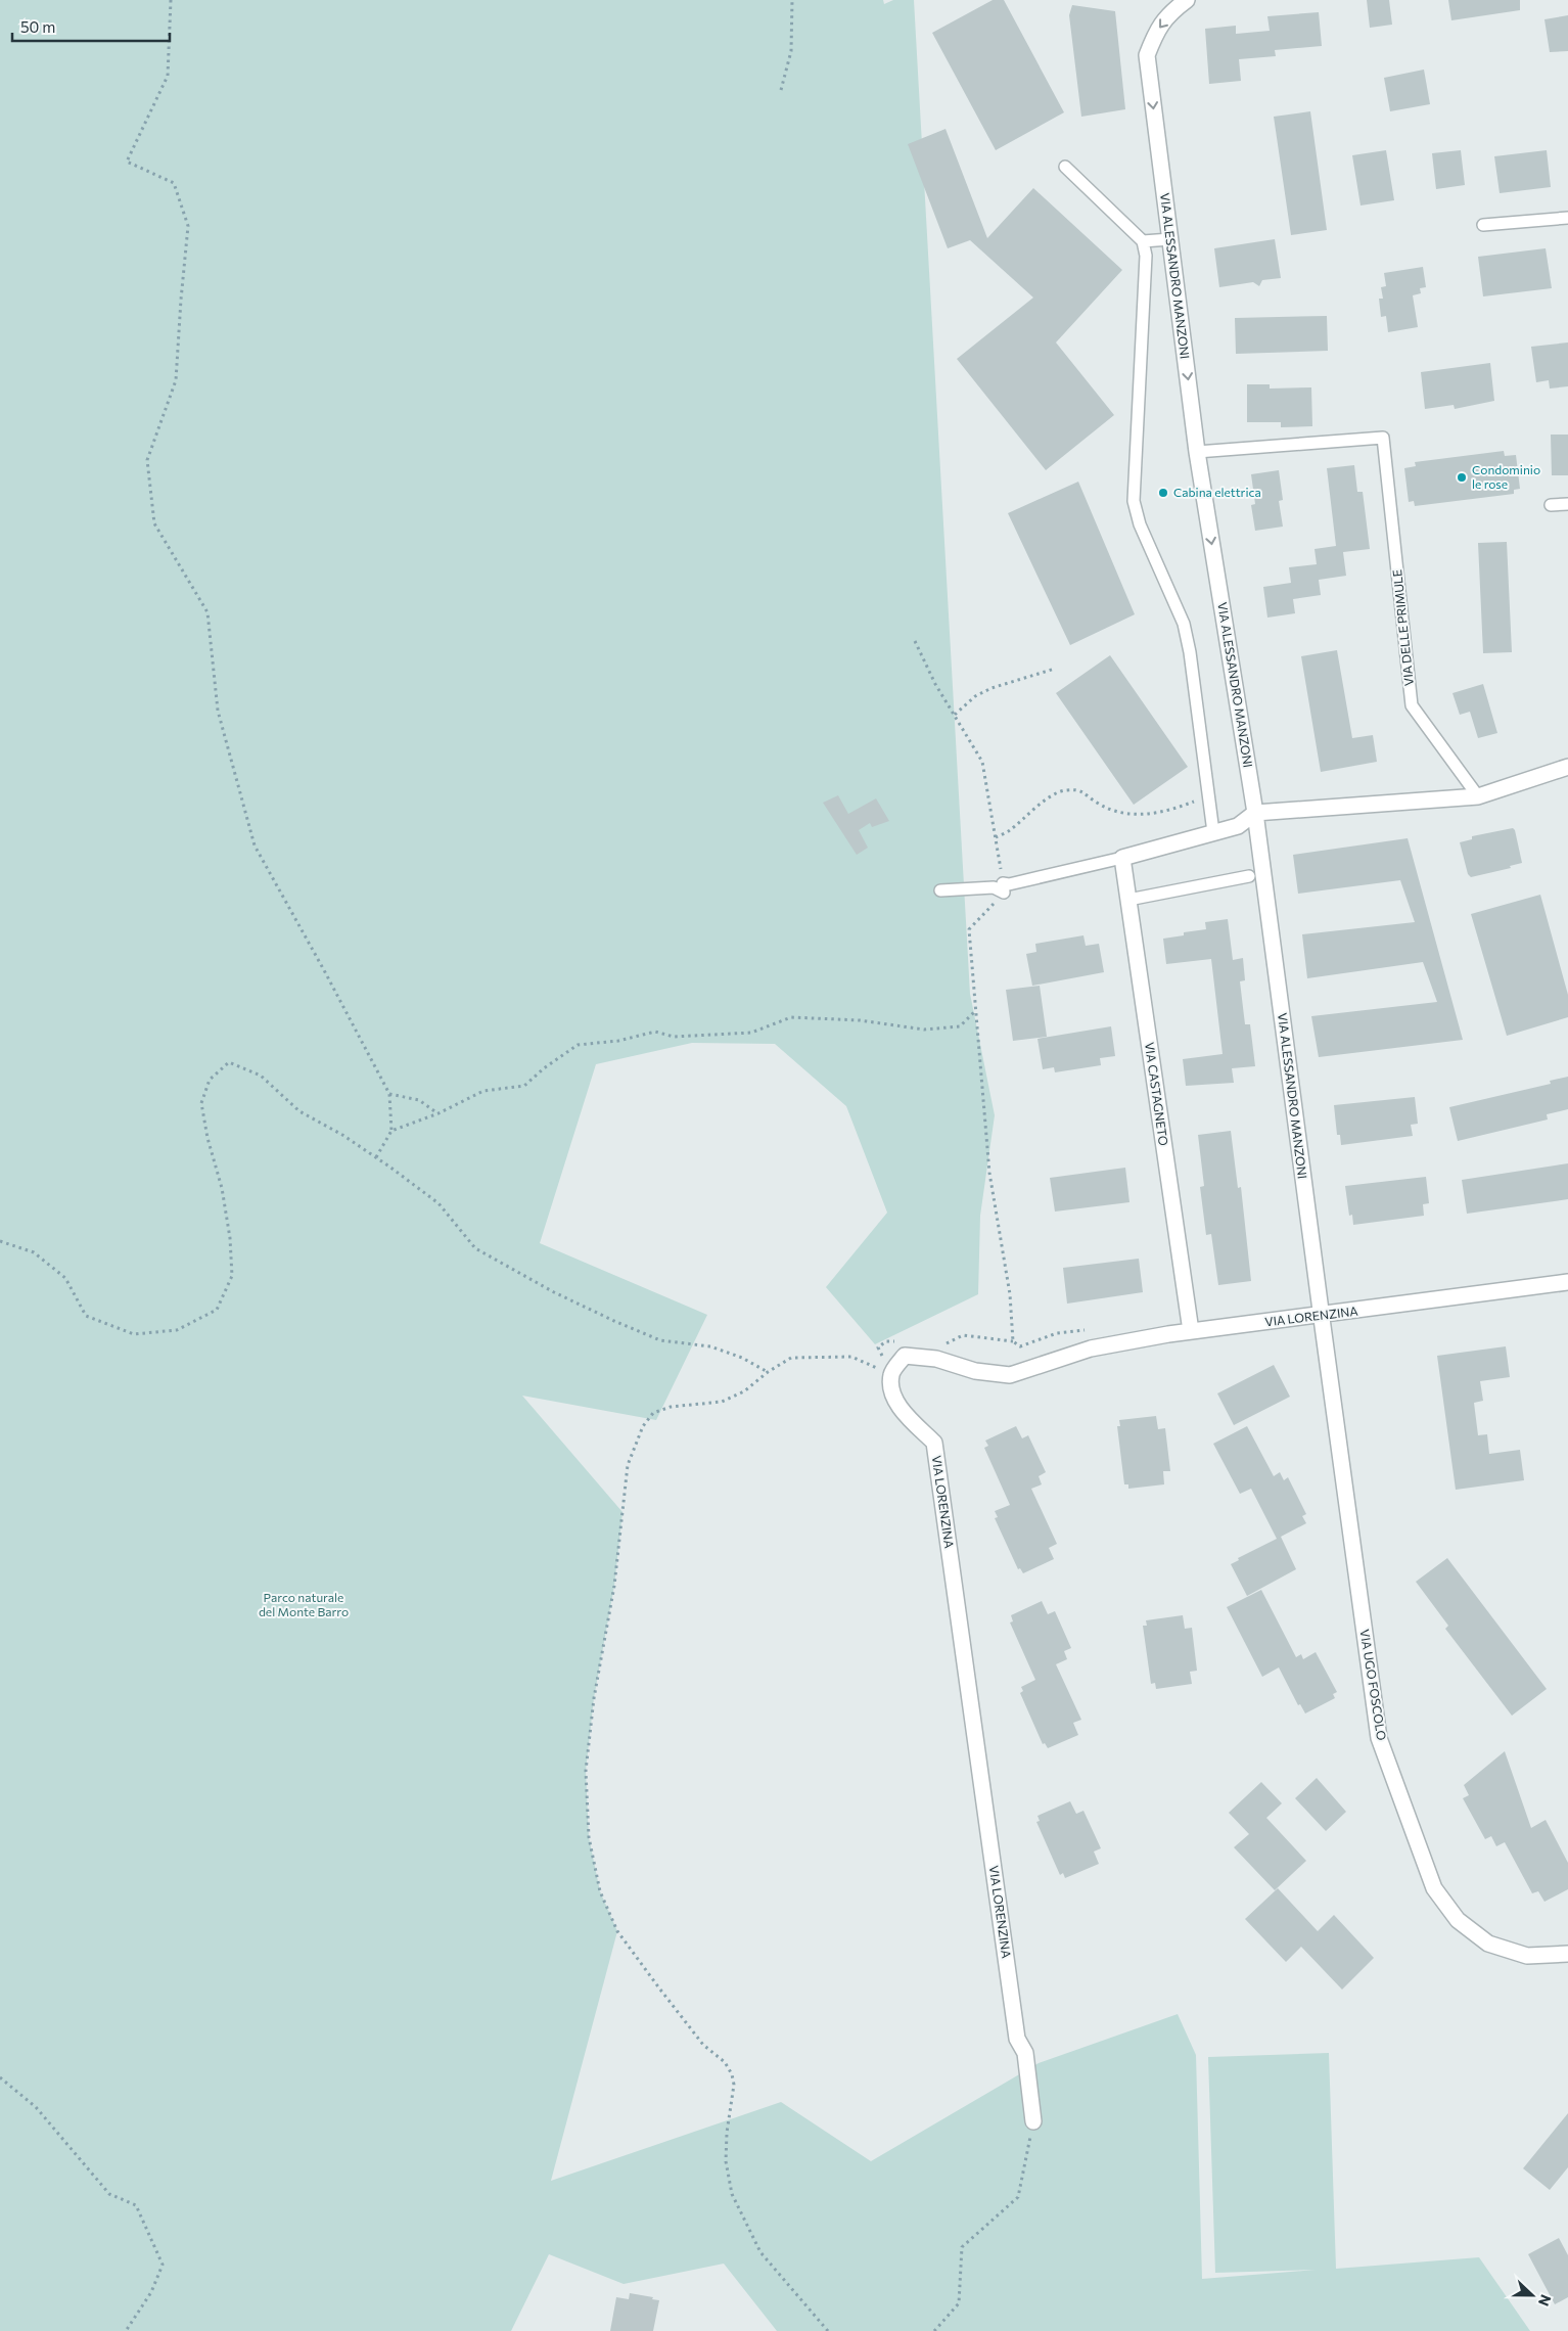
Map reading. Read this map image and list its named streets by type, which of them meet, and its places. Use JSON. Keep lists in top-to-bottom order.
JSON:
{
  "streets": {
    "street": [
      "VIA ALESSANDRO MANZONI",
      "VIA CASTAGNETO",
      "VIA LORENZINA",
      "VIA UGO FOSCOLO"
    ],
    "lane": ["VIA DELLE PRIMULE"]
  },
  "crossings": [
    ["VIA ALESSANDRO MANZONI", "VIA DELLE PRIMULE"],
    ["VIA ALESSANDRO MANZONI", "VIA LORENZINA"],
    ["VIA ALESSANDRO MANZONI", "VIA UGO FOSCOLO"],
    ["VIA CASTAGNETO", "VIA LORENZINA"],
    ["VIA LORENZINA", "VIA UGO FOSCOLO"]
  ],
  "one_way": ["VIA ALESSANDRO MANZONI"],
  "parks": ["Parco naturale del Monte Barro"],
  "places": ["Condominio le rose", "Cabina elettrica"],
  "scale_bar": "50 m",
  "north": "right"
}
